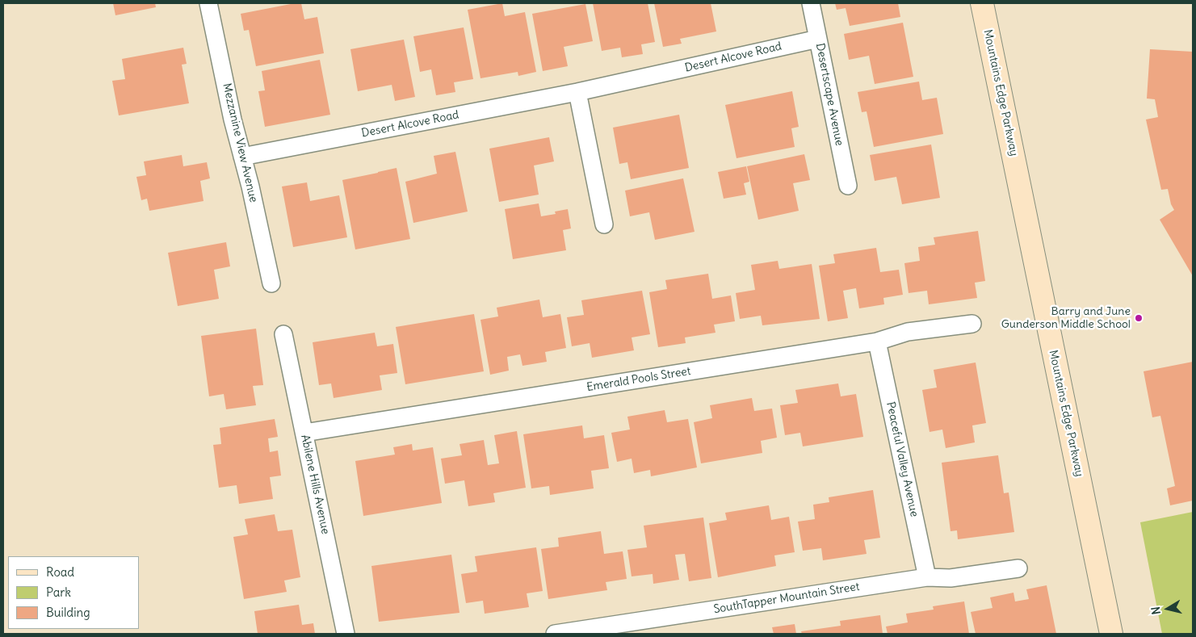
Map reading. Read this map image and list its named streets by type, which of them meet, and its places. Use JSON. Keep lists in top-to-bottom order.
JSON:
{
  "streets": {
    "street": [
      "Desert Alcove Road",
      "Mountains Edge Parkway",
      "Desertscape Avenue",
      "Mezzanine View Avenue",
      "Emerald Pools Street",
      "Peaceful Valley Avenue",
      "Abilene Hills Avenue",
      "SouthTapper Mountain Street"
    ]
  },
  "crossings": [
    ["Desert Alcove Road", "Desertscape Avenue"],
    ["Desert Alcove Road", "Mezzanine View Avenue"],
    ["Emerald Pools Street", "Peaceful Valley Avenue"],
    ["Emerald Pools Street", "Abilene Hills Avenue"],
    ["Peaceful Valley Avenue", "SouthTapper Mountain Street"]
  ],
  "places": ["Barry and June Gunderson Middle School"],
  "legend": ["Road", "Park", "Building"],
  "north": "left"
}
